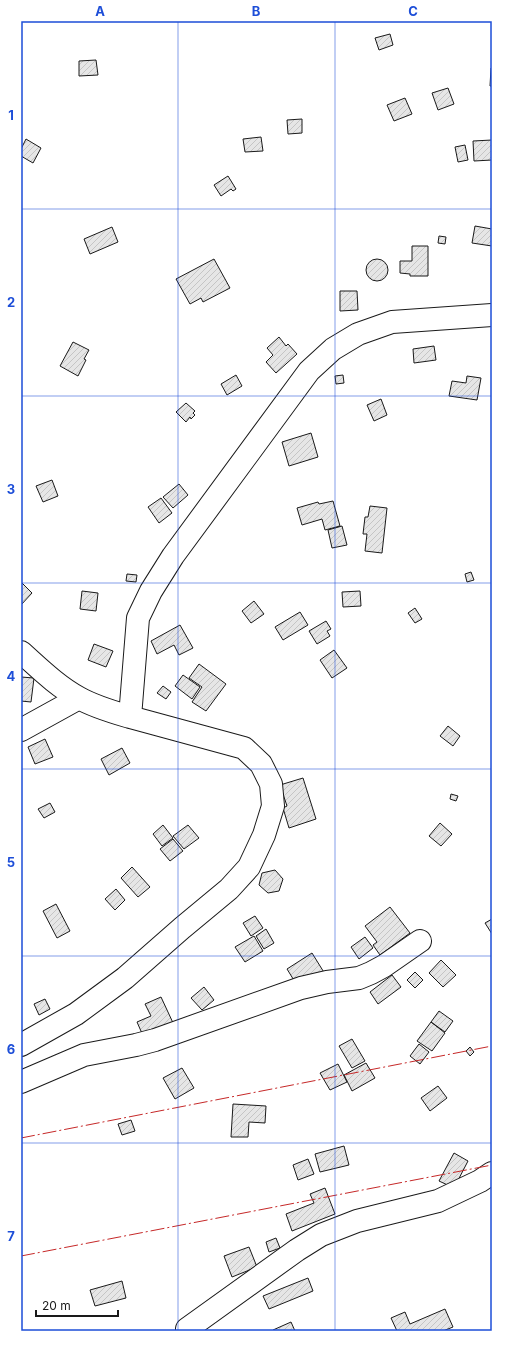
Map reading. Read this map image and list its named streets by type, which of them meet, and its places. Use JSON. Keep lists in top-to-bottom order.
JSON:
{
  "scale_bar": "20 m",
  "grid": {
    "columns": ["A", "B", "C"],
    "rows": [
      "1",
      "2",
      "3",
      "4",
      "5",
      "6",
      "7"
    ]
  }
}
